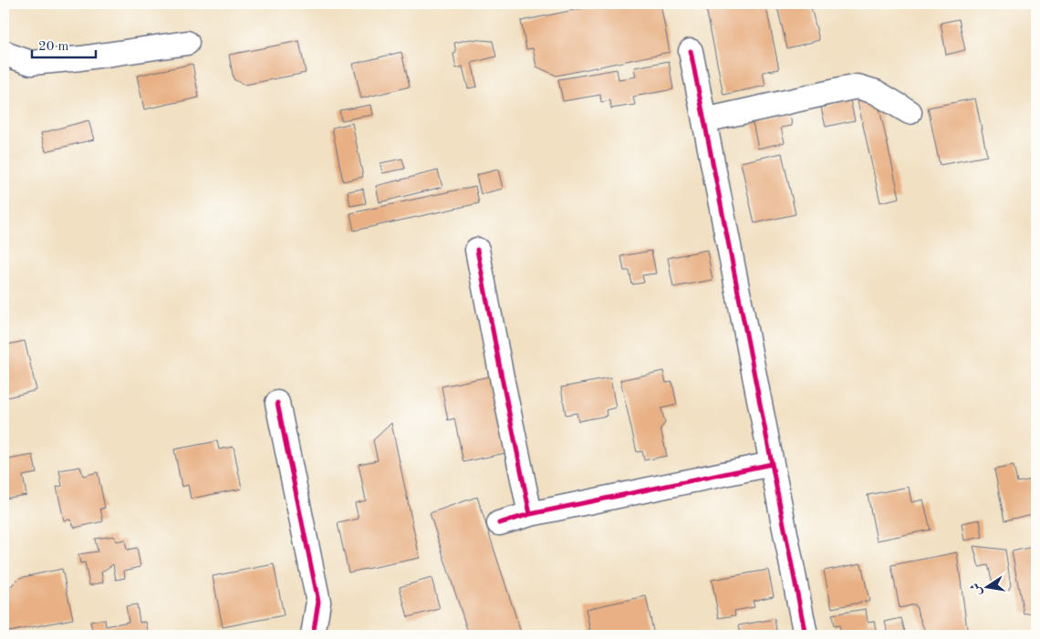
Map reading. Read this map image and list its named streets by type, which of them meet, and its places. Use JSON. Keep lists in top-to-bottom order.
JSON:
{
  "scale_bar": "20 m",
  "north": "left"
}
